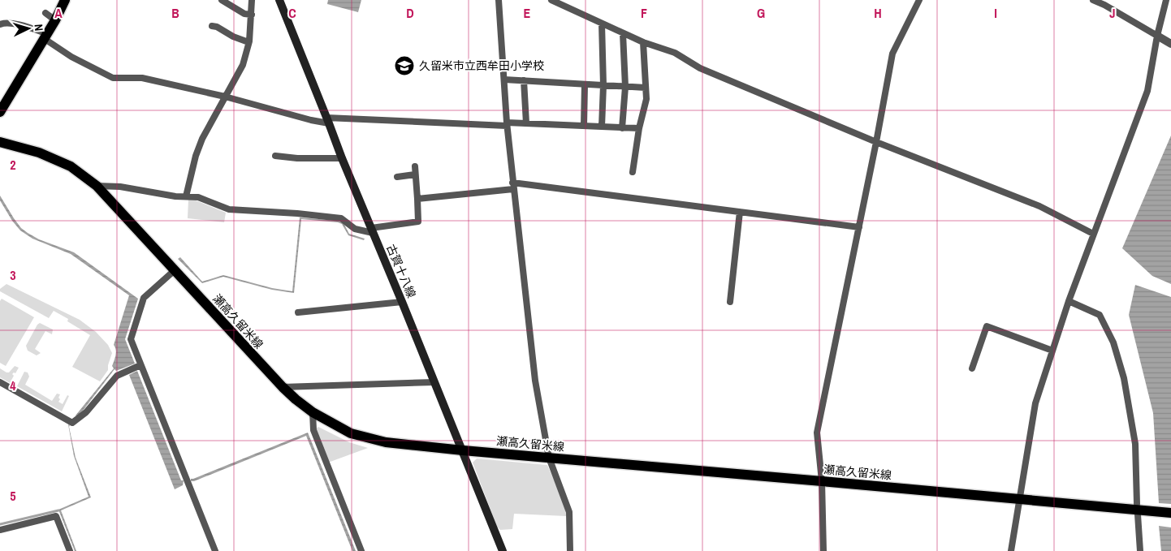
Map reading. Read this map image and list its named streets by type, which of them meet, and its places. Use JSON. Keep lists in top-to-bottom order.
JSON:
{
  "streets": {
    "main road": ["古賀十八線", "瀬高久留米線"]
  },
  "crossings": [
    ["古賀十八線", "瀬高久留米線"]
  ],
  "places": {
    "school or university": ["久留米市立西牟田小学校"]
  },
  "north": "right",
  "grid": {
    "columns": [
      "A",
      "B",
      "C",
      "D",
      "E",
      "F",
      "G",
      "H",
      "I",
      "J"
    ],
    "rows": [
      "2",
      "3",
      "4",
      "5"
    ]
  }
}
